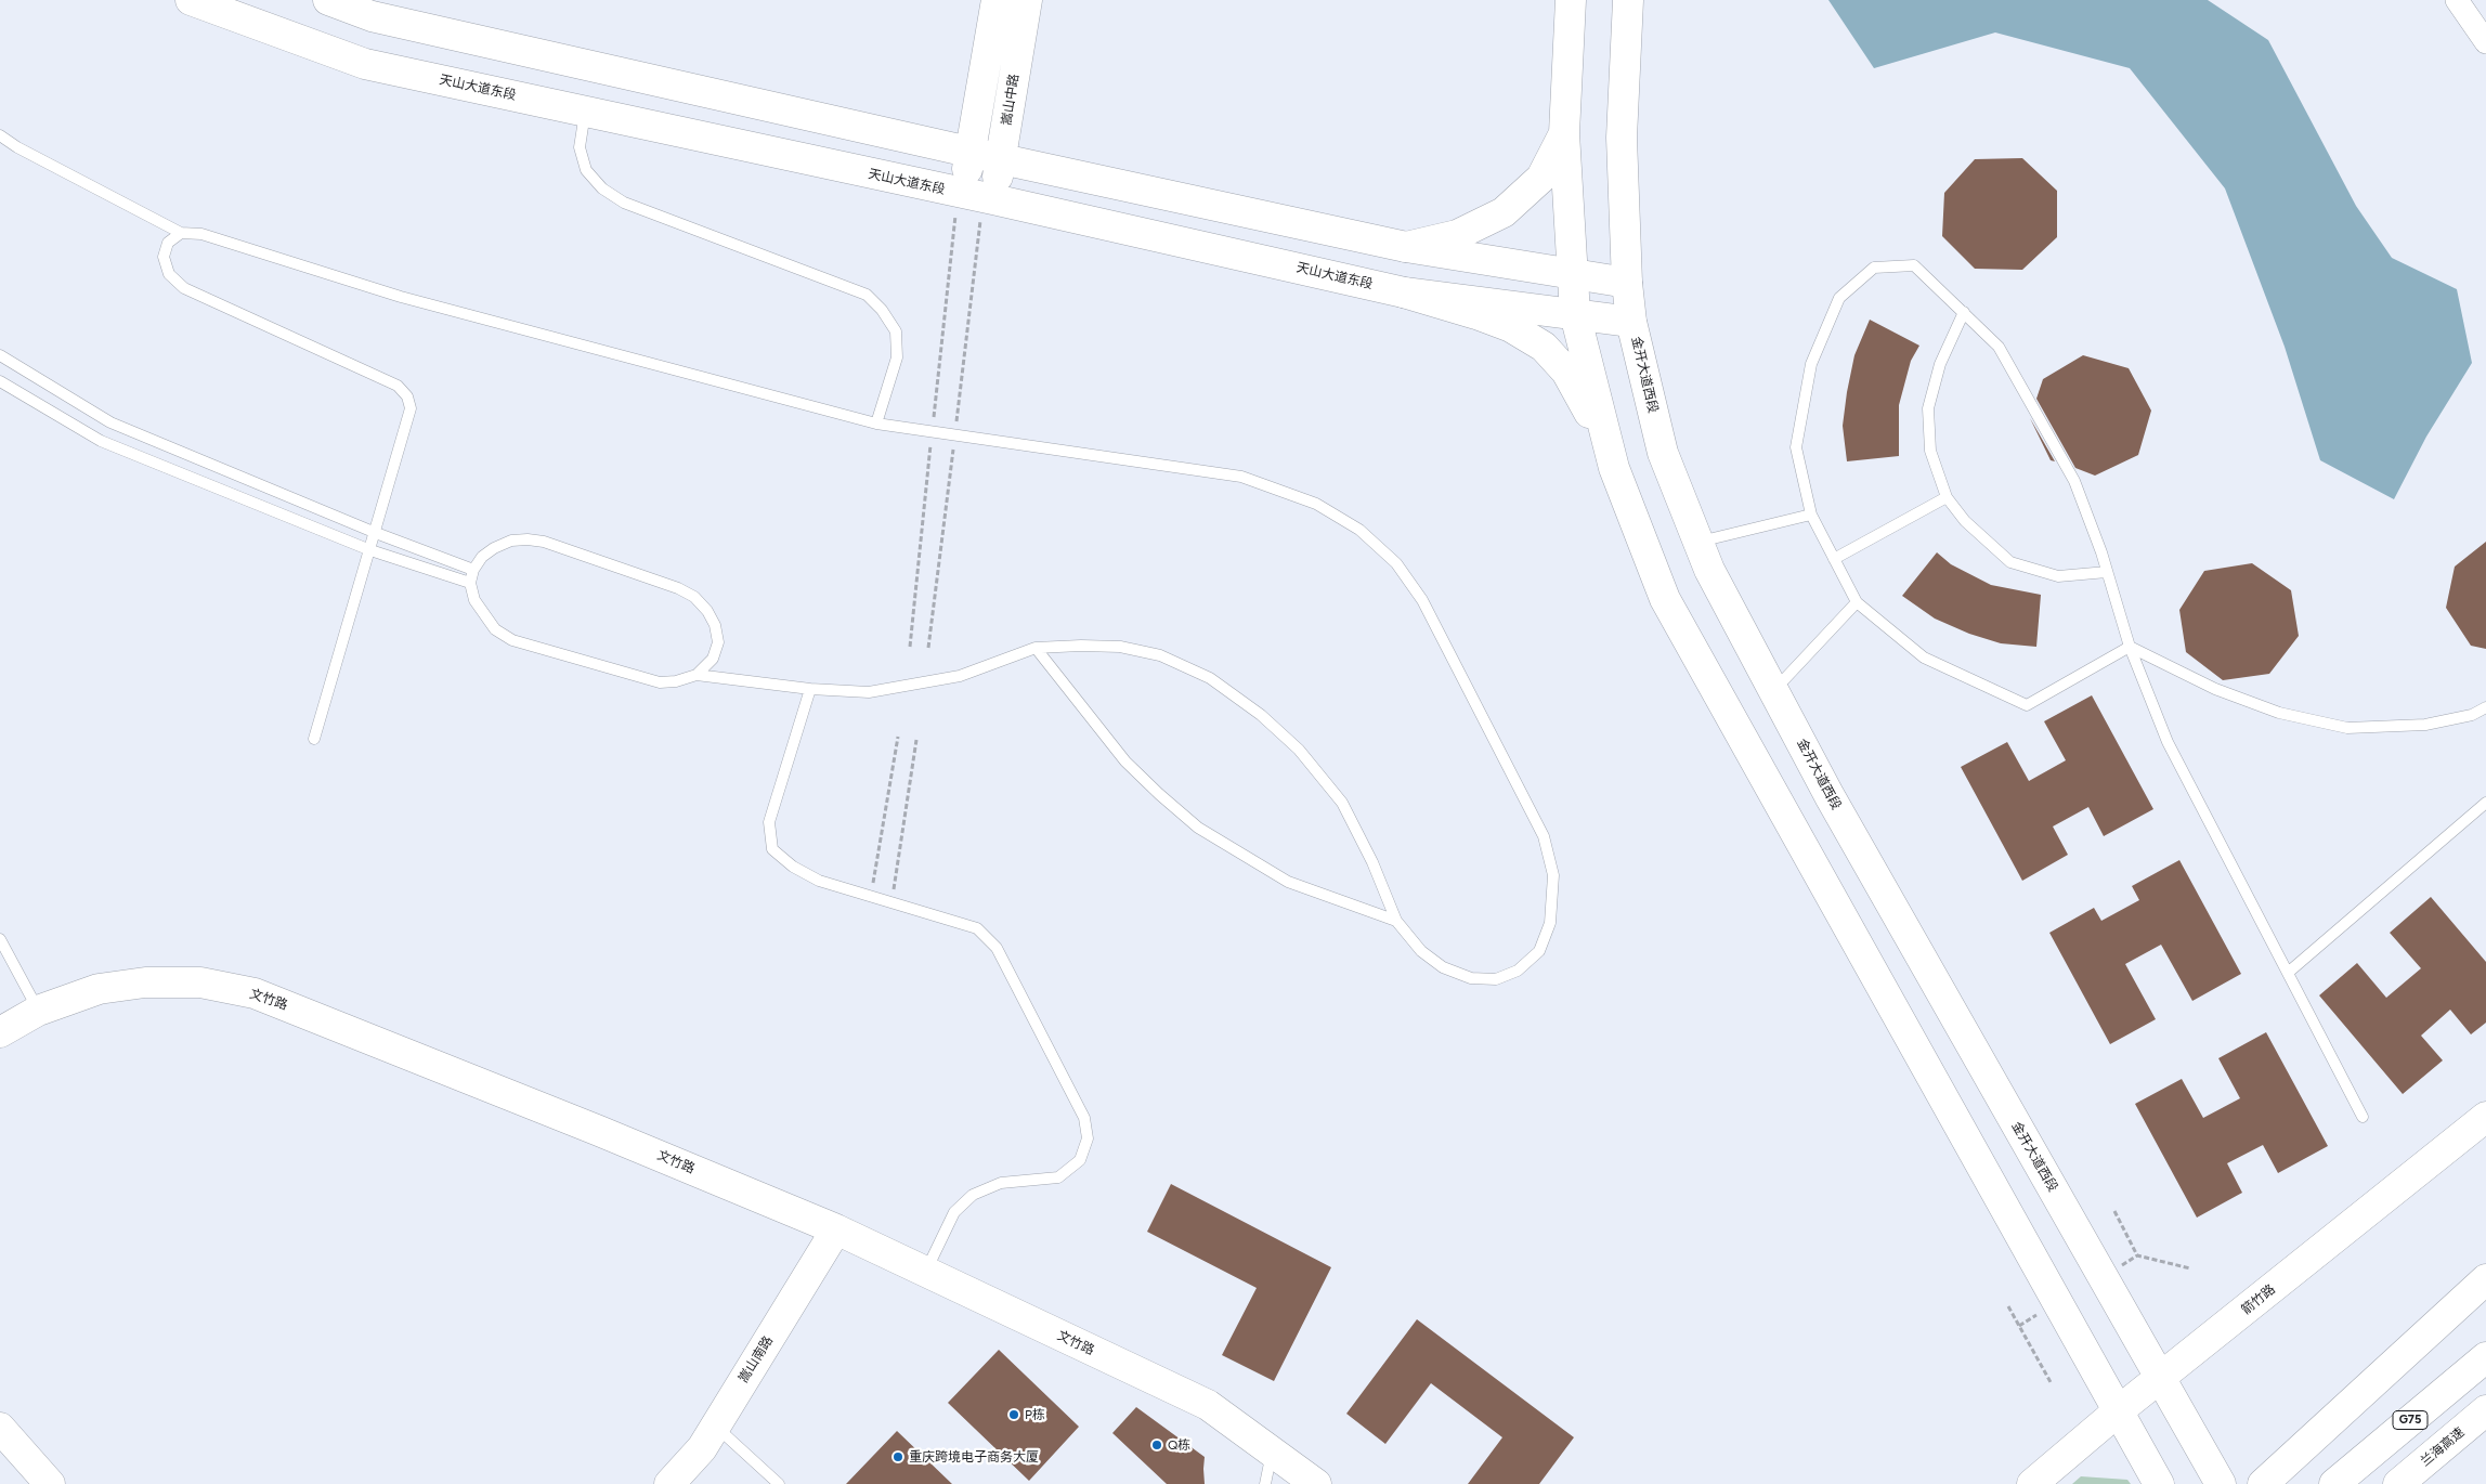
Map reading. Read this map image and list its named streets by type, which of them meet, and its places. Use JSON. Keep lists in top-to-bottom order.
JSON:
{
  "streets": {
    "main road": [
      "天山大道东段",
      "嵩山中路",
      "金开大道西段",
      "文竹路",
      "箭竹路",
      "嵩山南路",
      "G75",
      "兰海高速"
    ]
  },
  "crossings": [
    ["天山大道东段", "嵩山中路"],
    ["天山大道东段", "金开大道西段"],
    ["金开大道西段", "箭竹路"],
    ["文竹路", "嵩山南路"]
  ],
  "places": ["P栋", "Q栋", "重庆跨境电子商务大厦"]
}
